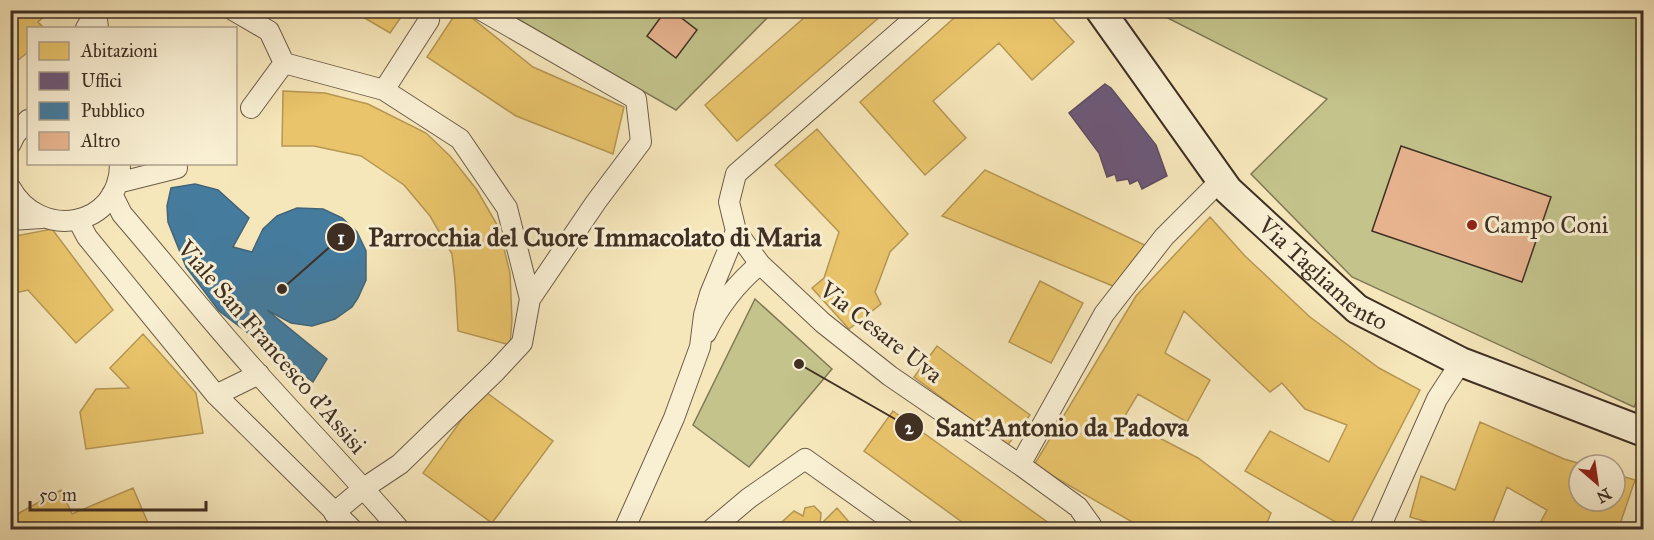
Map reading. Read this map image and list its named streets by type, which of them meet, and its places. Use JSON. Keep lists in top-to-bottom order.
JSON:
{
  "streets": {
    "street": ["Via Tagliamento", "Via Cesare Uva", "Viale San Francesco d'Assisi"]
  },
  "places": ["Campo Coni", "Parrocchia del Cuore Immacolato di Maria", "Sant'Antonio da Padova"],
  "legend": [
    "Abitazioni",
    "Uffici",
    "Pubblico",
    "Altro"
  ],
  "scale_bar": "50 m",
  "north": "bottom right"
}
